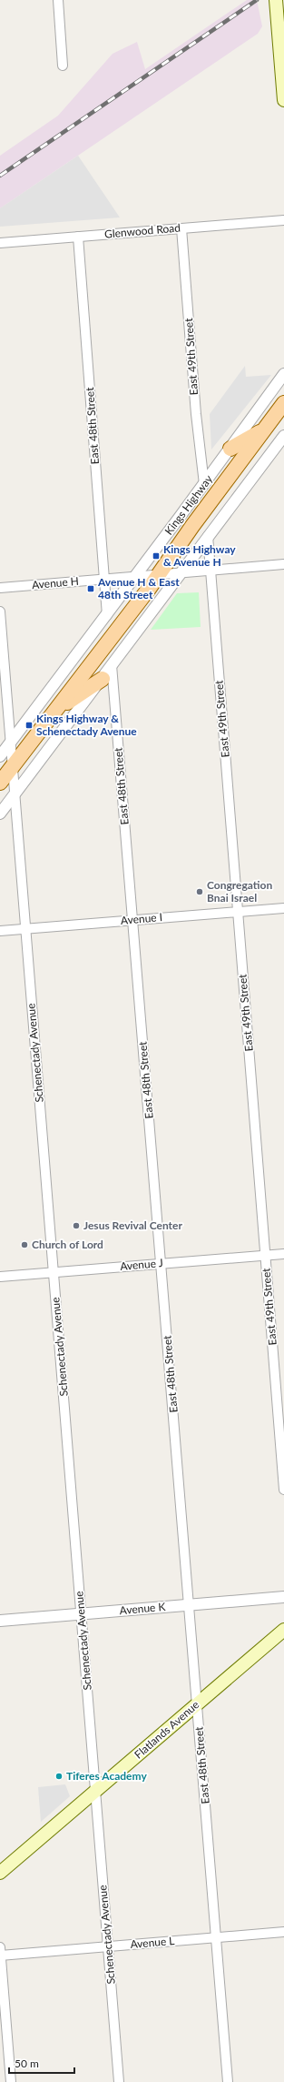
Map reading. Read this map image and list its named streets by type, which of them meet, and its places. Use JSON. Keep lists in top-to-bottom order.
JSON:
{
  "streets": {
    "main road": ["Kings Highway", "Flatlands Avenue"],
    "street": [
      "Glenwood Road",
      "East 49th Street",
      "East 48th Street",
      "Avenue H",
      "Avenue I",
      "Schenectady Avenue",
      "Avenue J",
      "Avenue K",
      "Avenue L"
    ]
  },
  "crossings": [
    ["Glenwood Road", "East 49th Street"],
    ["Glenwood Road", "East 48th Street"],
    ["East 49th Street", "Kings Highway"],
    ["East 49th Street", "Avenue H"],
    ["East 49th Street", "Avenue I"],
    ["East 49th Street", "Avenue J"],
    ["East 48th Street", "Kings Highway"],
    ["East 48th Street", "Avenue H"],
    ["East 48th Street", "Avenue I"],
    ["East 48th Street", "Avenue J"],
    ["East 48th Street", "Avenue K"],
    ["East 48th Street", "Flatlands Avenue"],
    ["East 48th Street", "Avenue L"],
    ["Kings Highway", "Avenue H"],
    ["Kings Highway", "Schenectady Avenue"],
    ["Avenue I", "Schenectady Avenue"],
    ["Schenectady Avenue", "Avenue J"],
    ["Schenectady Avenue", "Avenue K"],
    ["Schenectady Avenue", "Flatlands Avenue"],
    ["Schenectady Avenue", "Avenue L"]
  ],
  "places": {
    "transit": ["Kings Highway & Avenue H", "Avenue H & East 48th Street", "Kings Highway & Schenectady Avenue"],
    "other": [
      "Congregation Bnai Israel",
      "Jesus Revival Center",
      "Church of Lord",
      "Tiferes Academy"
    ]
  },
  "scale_bar": "50 m"
}
